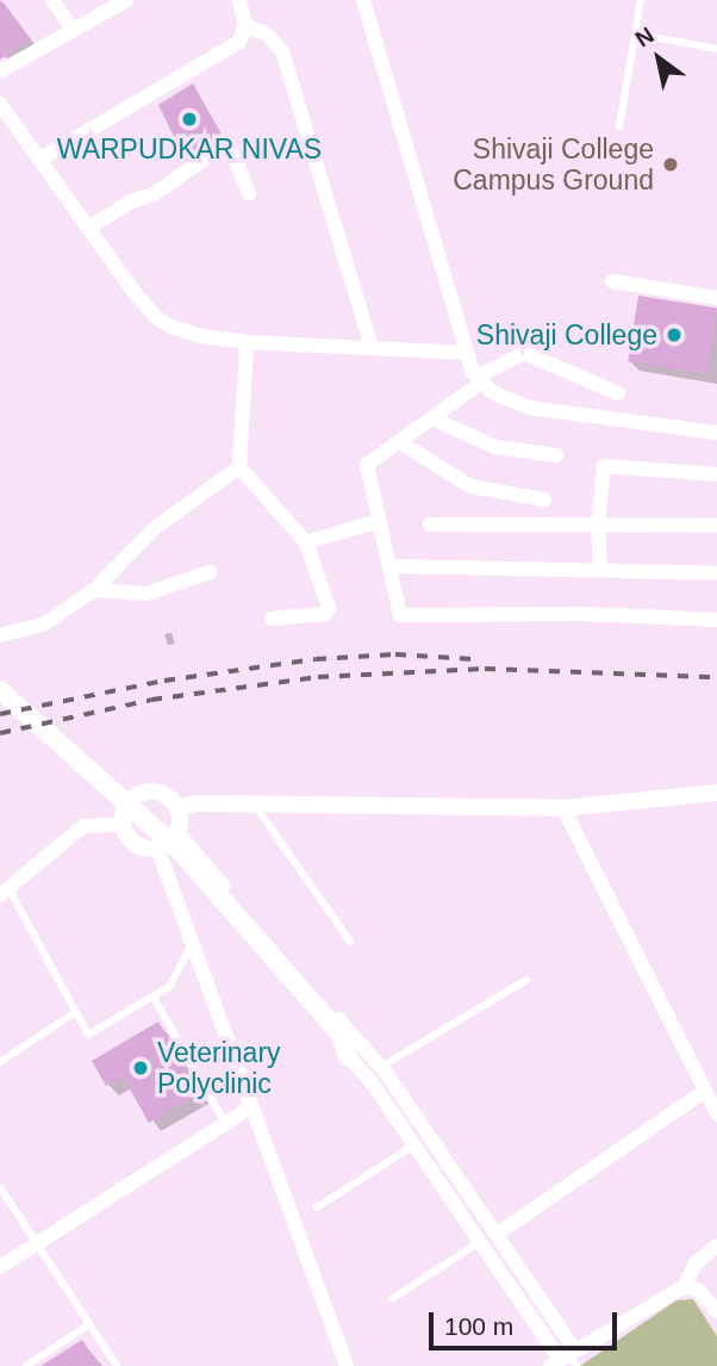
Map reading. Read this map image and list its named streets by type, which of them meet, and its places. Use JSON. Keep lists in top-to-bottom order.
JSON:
{
  "places": [
    "WARPUDKAR NIVAS",
    "Shivaji College Campus Ground",
    "Shivaji College",
    "Veterinary Polyclinic"
  ],
  "scale_bar": "100 m",
  "north": "top left"
}
